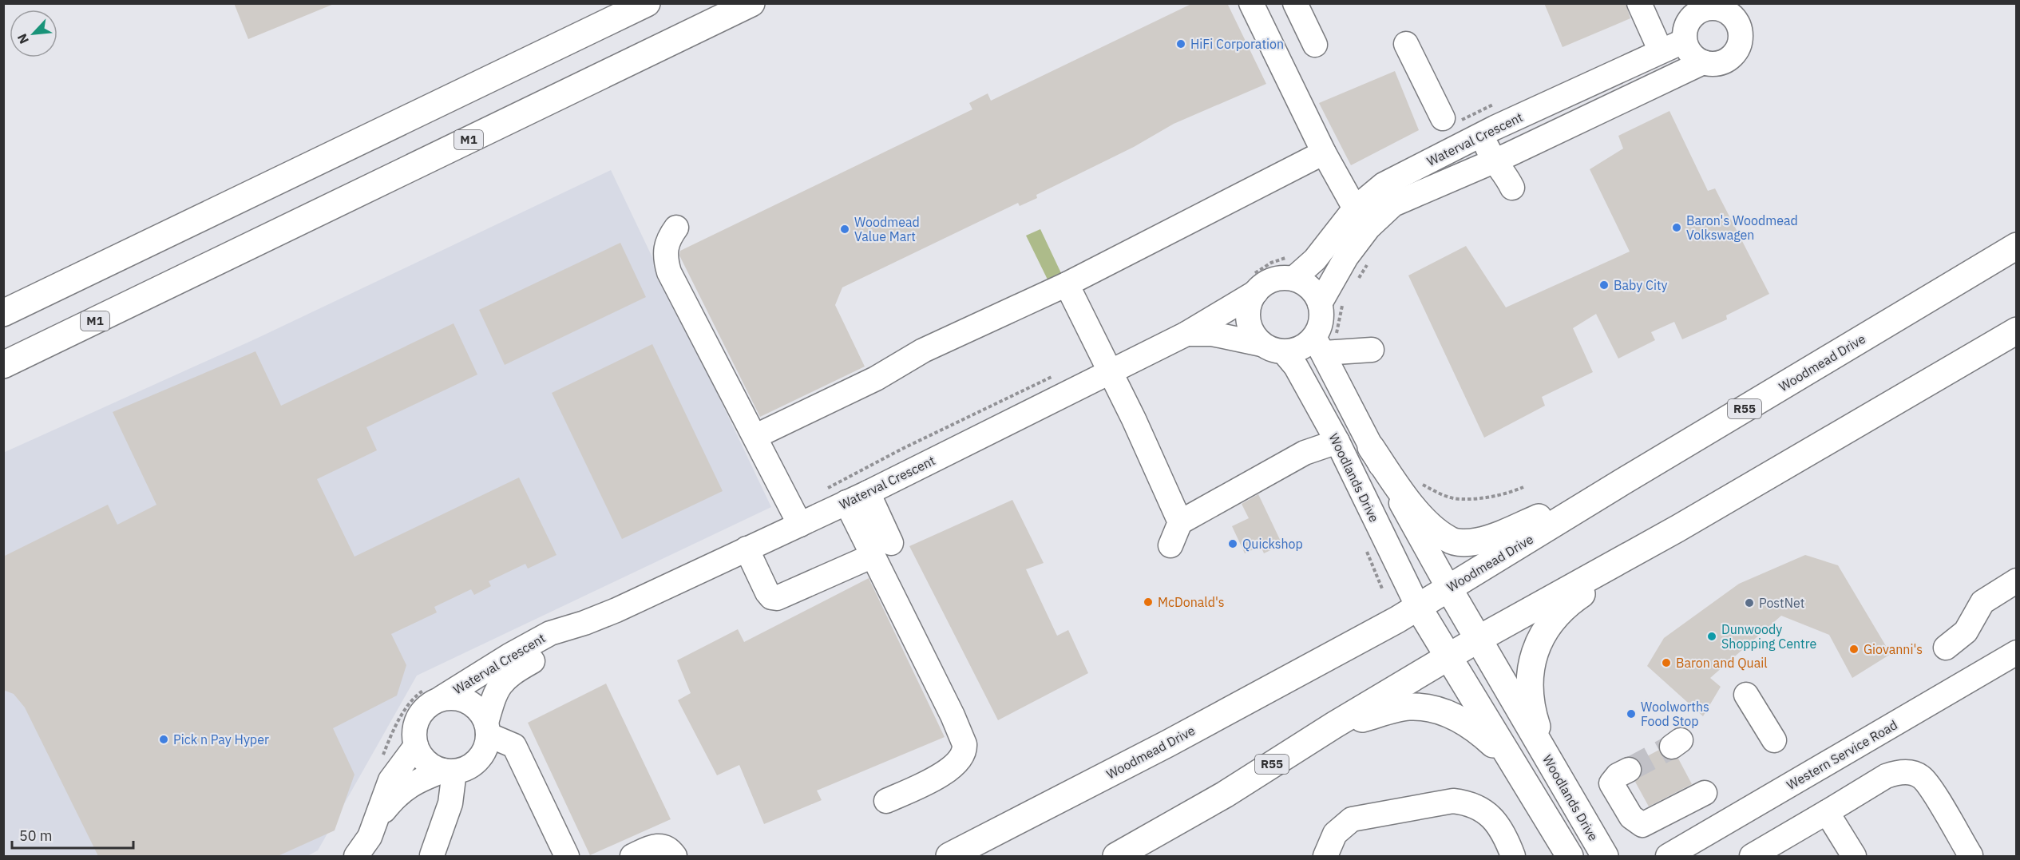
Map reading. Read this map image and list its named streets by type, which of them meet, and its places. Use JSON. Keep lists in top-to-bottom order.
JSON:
{
  "streets": {
    "main road": [
      "M1",
      "Woodmead Drive",
      "R55",
      "Woodlands Drive"
    ],
    "street": ["Waterval Crescent", "Western Service Road"]
  },
  "crossings": [
    ["Waterval Crescent", "Woodlands Drive"],
    ["Woodmead Drive", "Woodlands Drive"],
    ["R55", "Woodlands Drive"]
  ],
  "places": [
    "HiFi Corporation",
    "Baron's Woodmead Volkswagen",
    "Woodmead Value Mart",
    "Baby City",
    "Quickshop",
    "McDonald's",
    "PostNet",
    "Dunwoody Shopping Centre",
    "Giovanni's",
    "Baron and Quail",
    "Woolworths Food Stop",
    "Pick n Pay Hyper"
  ],
  "scale_bar": "50 m",
  "north": "bottom left"
}
